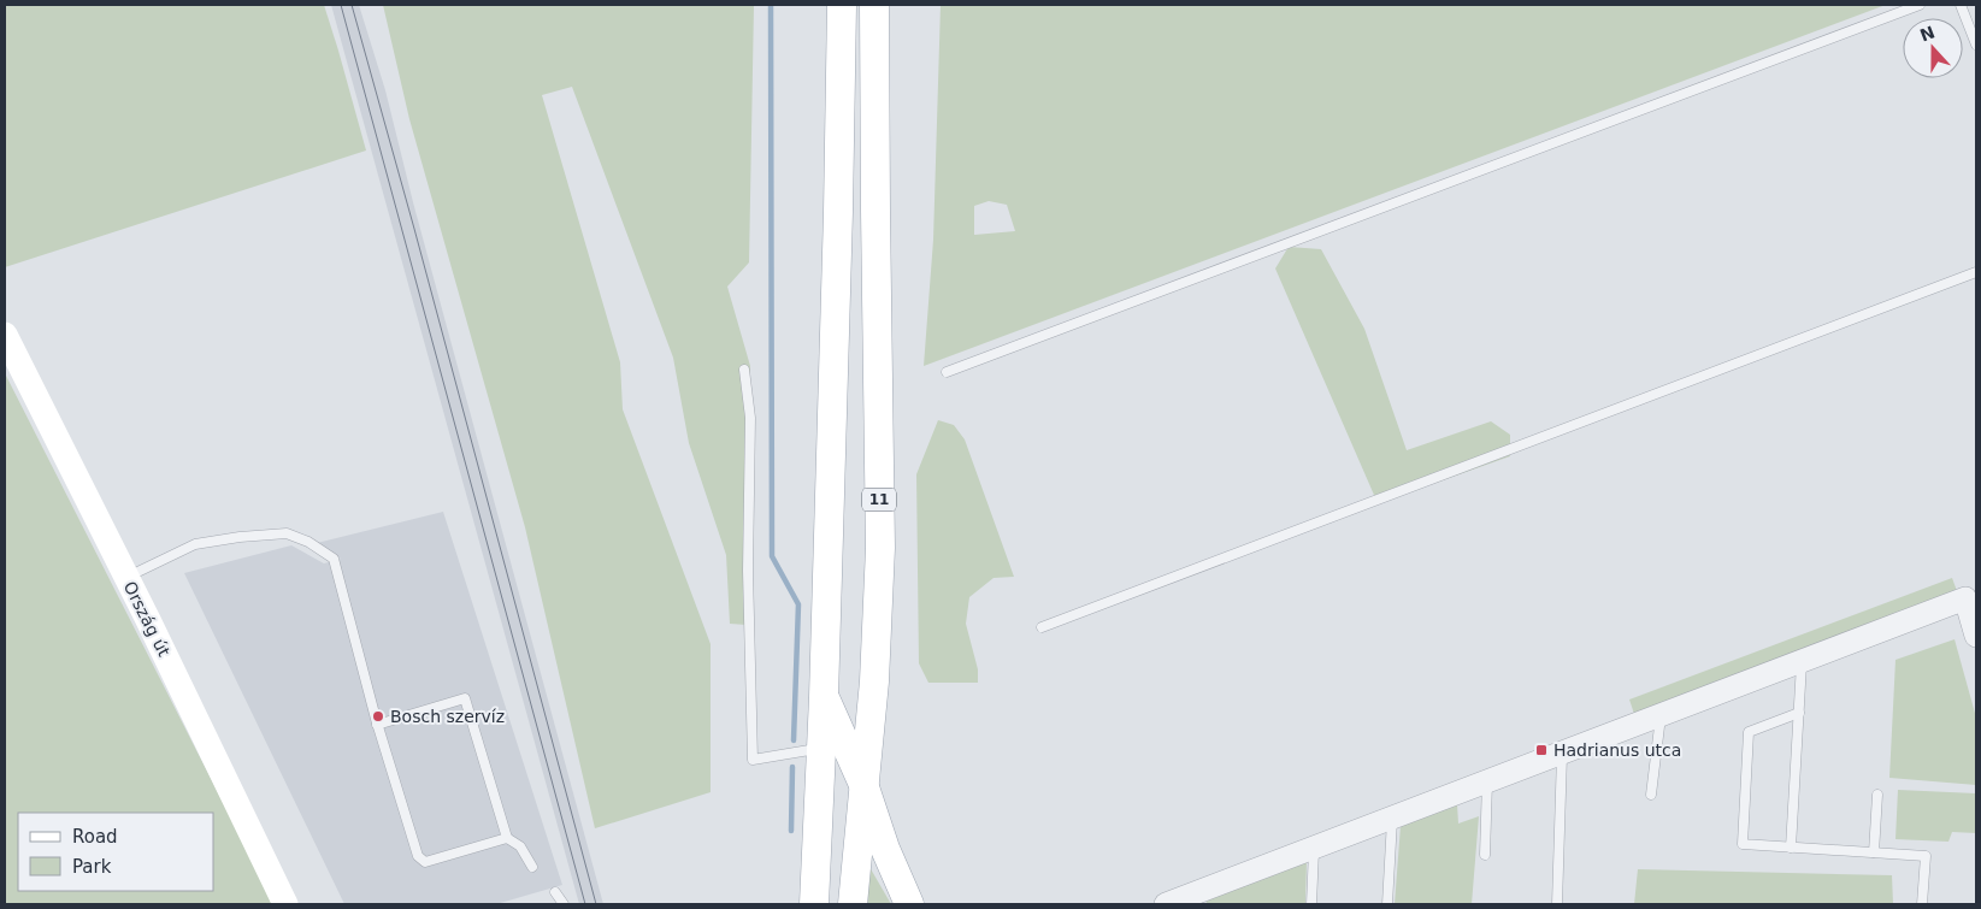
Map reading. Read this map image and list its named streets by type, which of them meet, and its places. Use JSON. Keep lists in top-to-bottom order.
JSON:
{
  "streets": {
    "main road": ["11", "Ország út"]
  },
  "places": {
    "other": ["Bosch szervíz"],
    "transit": ["Hadrianus utca"]
  },
  "legend": ["Road", "Park"],
  "north": "top"
}
